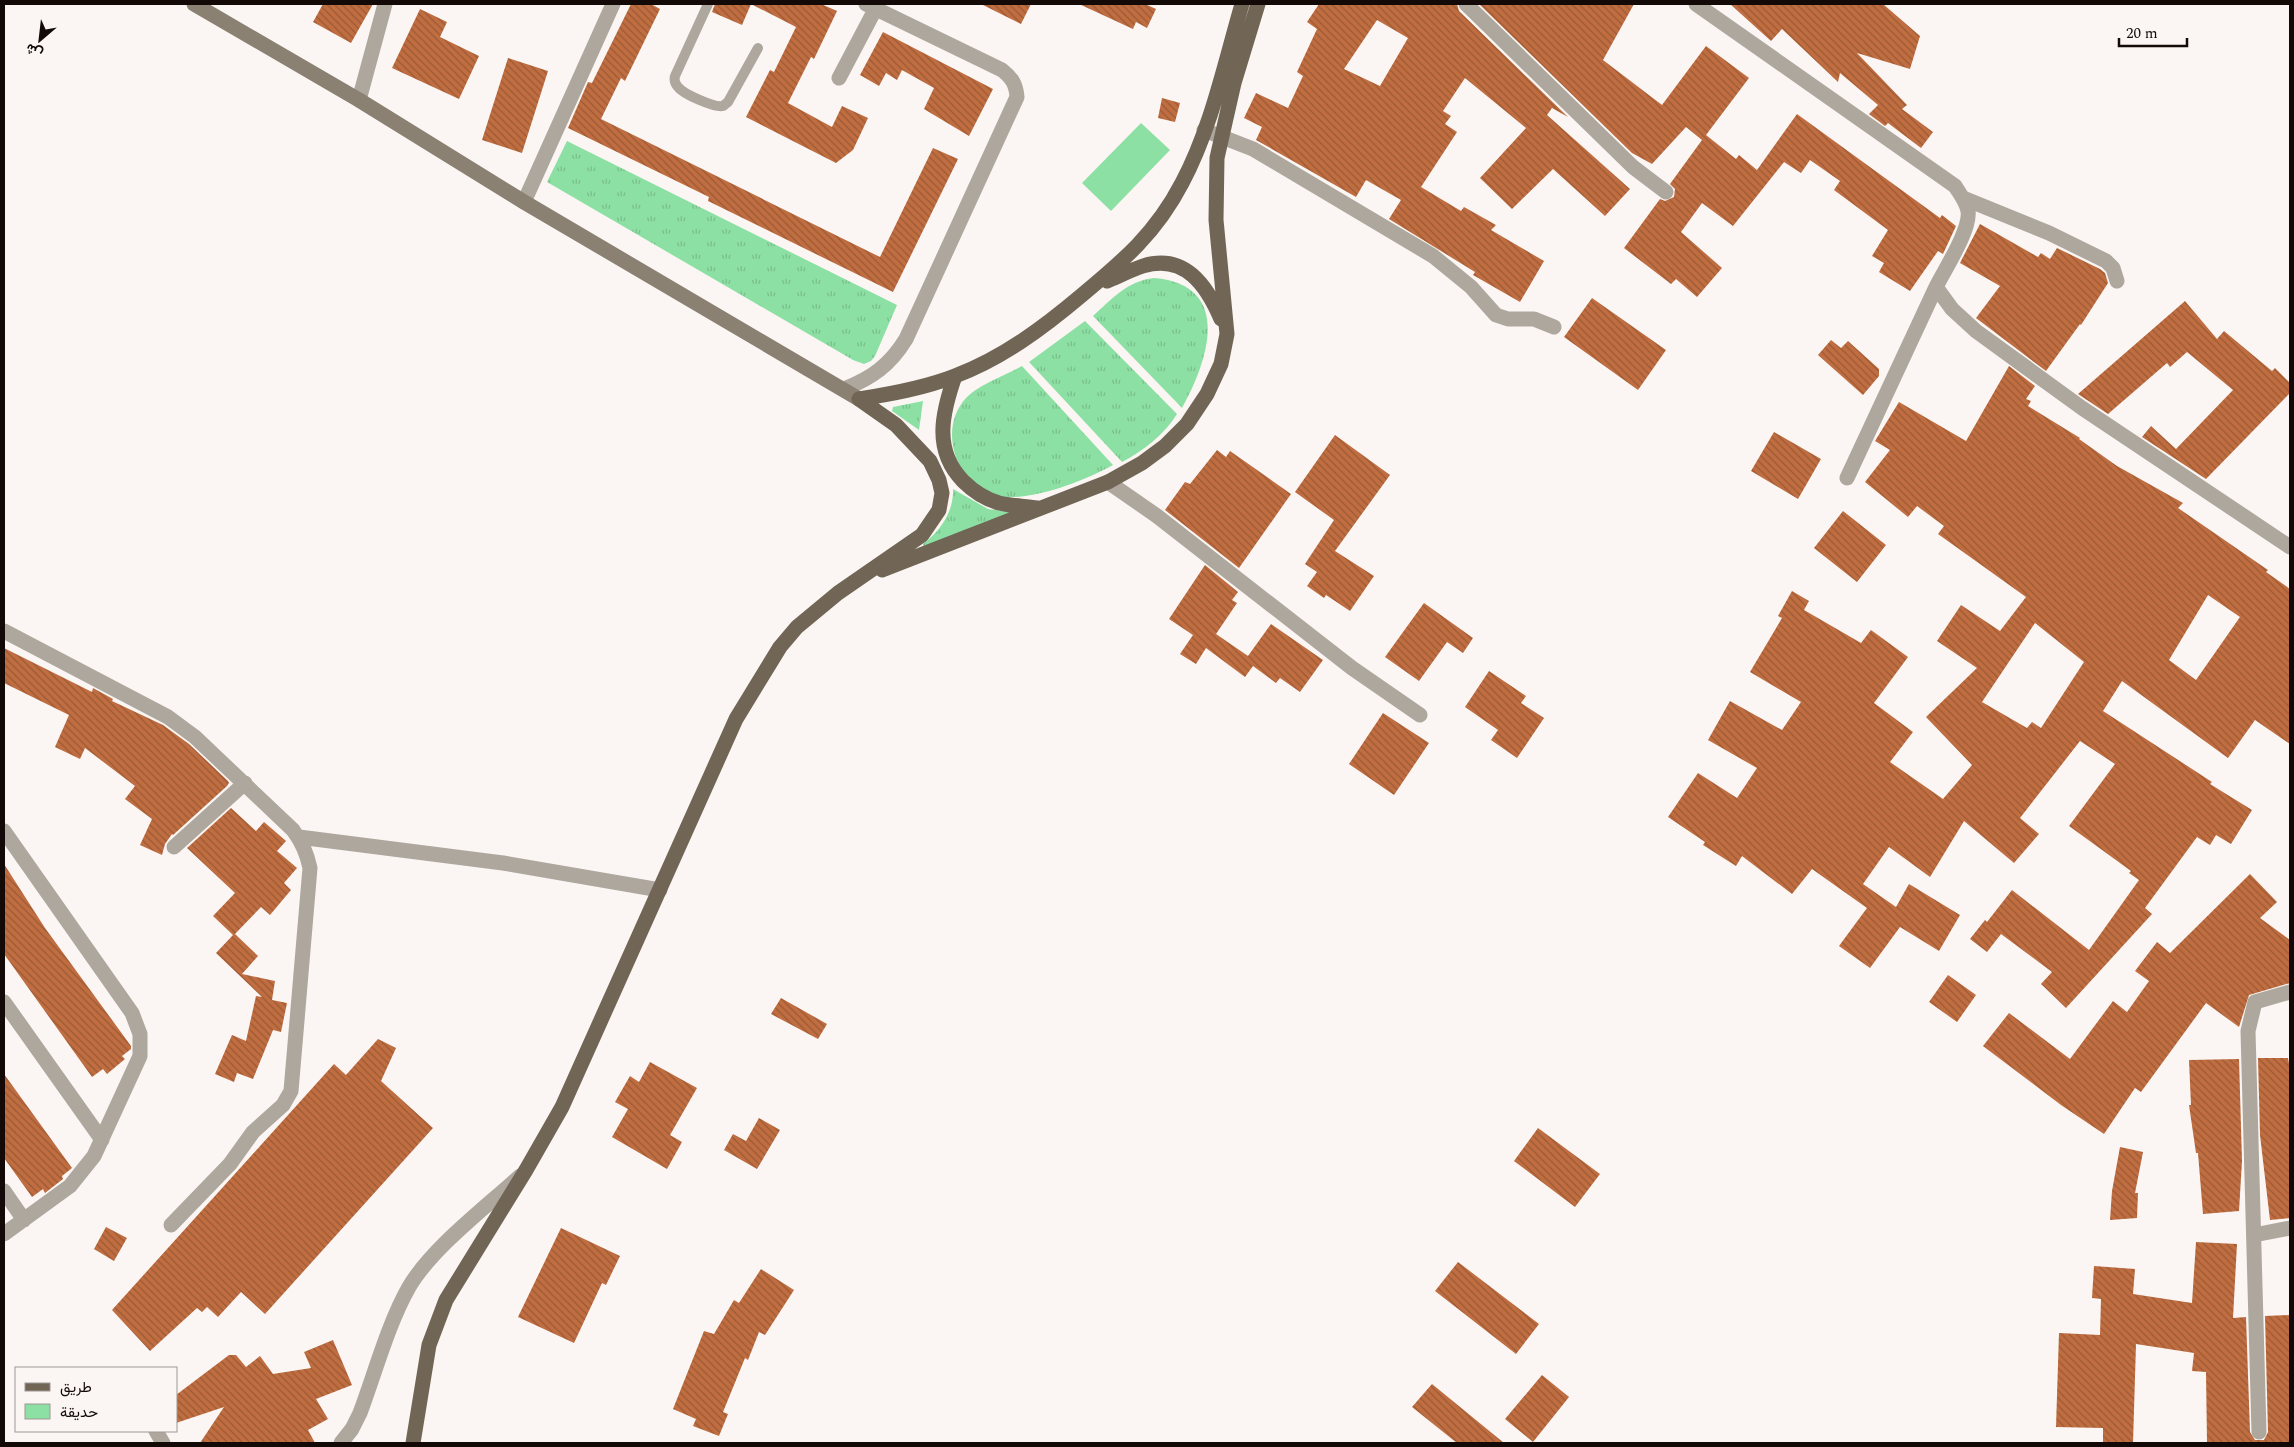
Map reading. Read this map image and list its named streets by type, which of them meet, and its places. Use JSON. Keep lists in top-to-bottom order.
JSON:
{
  "legend": ["طريق", "حديقة"],
  "scale_bar": "20 m",
  "north": "bottom left"
}
